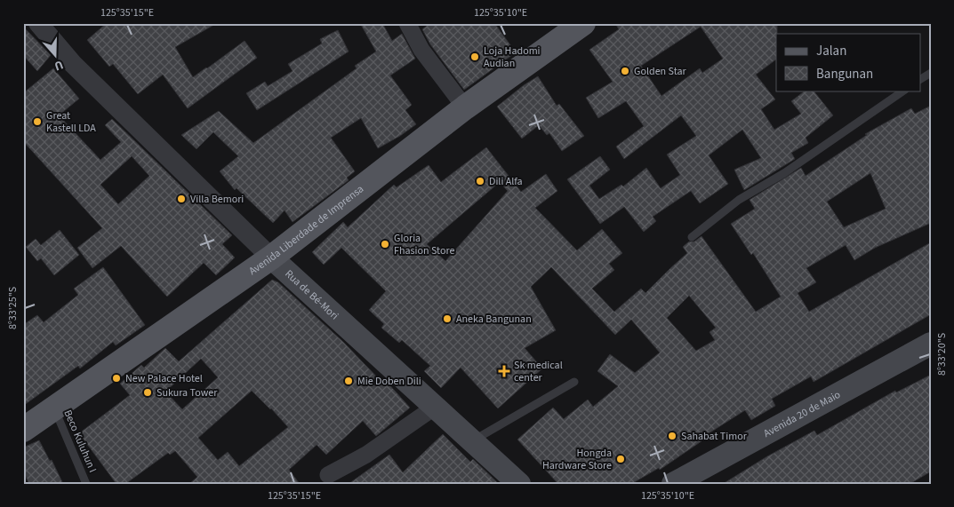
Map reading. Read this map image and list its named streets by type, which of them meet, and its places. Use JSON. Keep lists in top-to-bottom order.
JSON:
{
  "streets": {
    "main road": ["Avenida Liberdade de Imprensa", "Rua de Bé-Mori", "Avenida 20 de Maio"],
    "lane": ["Beco Kuluhun I"]
  },
  "crossings": [
    ["Avenida Liberdade de Imprensa", "Rua de Bé-Mori"],
    ["Avenida Liberdade de Imprensa", "Beco Kuluhun I"]
  ],
  "places": {
    "other": [
      "Loja Hadomi Audian",
      "Golden Star",
      "Great Kastell LDA",
      "Dili Alfa",
      "Villa Bemori",
      "Gloria Fhasion Store",
      "Aneka Bangunan",
      "New Palace Hotel",
      "Mie Doben Dili",
      "Sukura Tower",
      "Sahabat Timor",
      "Hongda Hardware Store"
    ],
    "health": ["Sk medical center"]
  },
  "legend": ["Jalan", "Bangunan"],
  "north": "bottom",
  "coordinates": [
    "125°35'15\"E",
    "125°35'10\"E",
    "8°33'25\"S",
    "8°33'20\"S"
  ]
}
